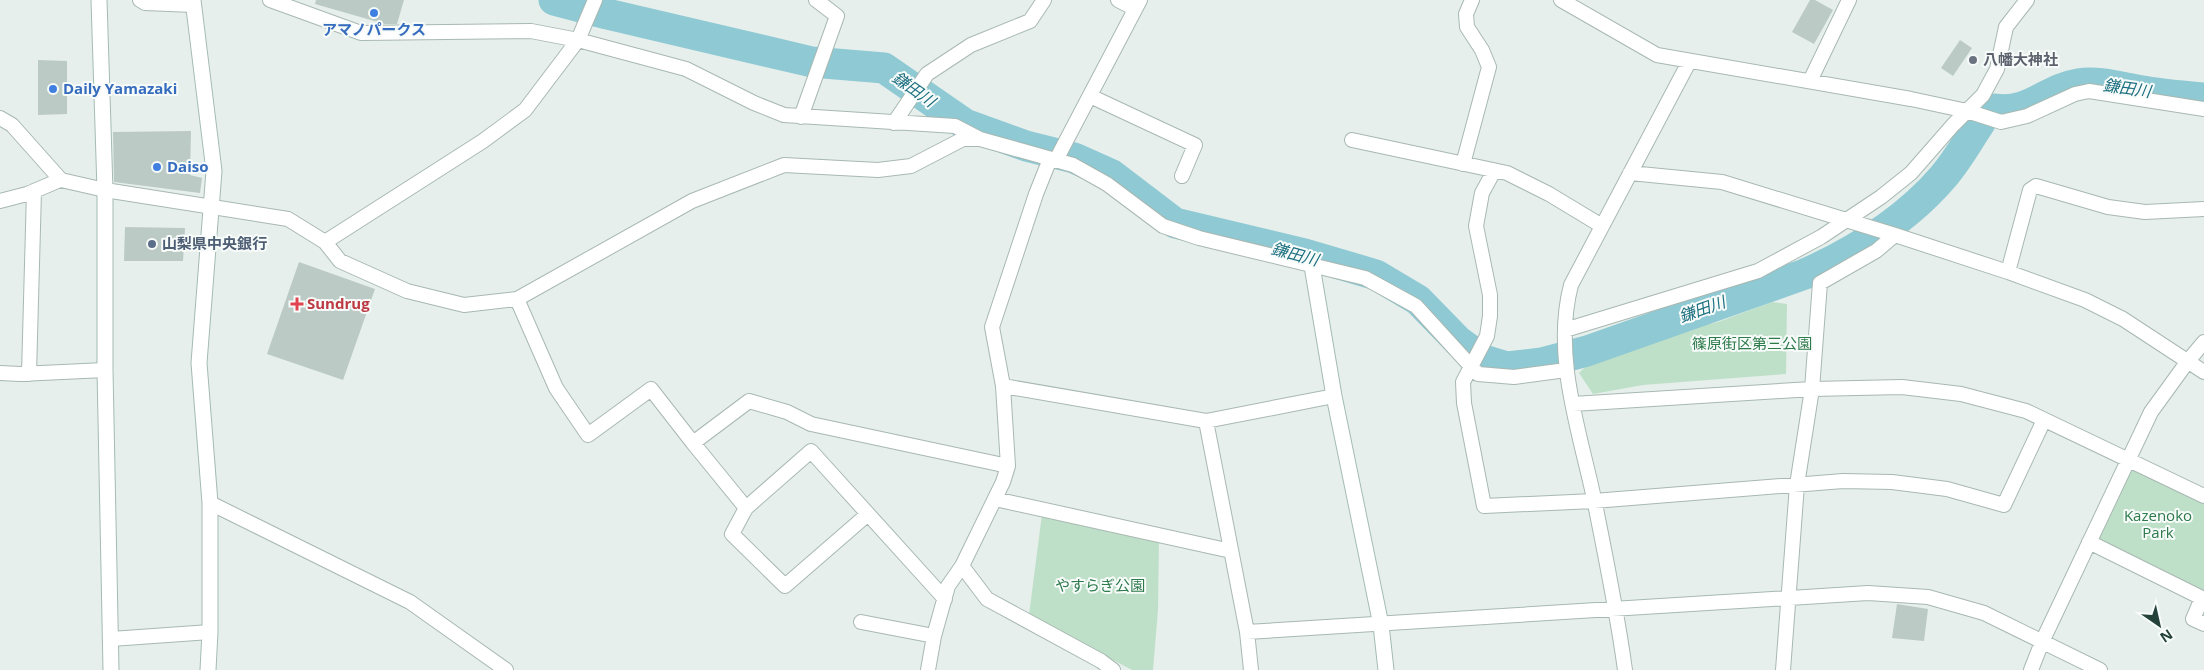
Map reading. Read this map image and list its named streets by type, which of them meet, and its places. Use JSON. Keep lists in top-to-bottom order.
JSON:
{
  "water": ["鎌田川"],
  "parks": ["篠原街区第三公園", "Kazenoko Park", "やすらぎ公園"],
  "places": {
    "other": [
      "アマノパークス",
      "八幡大神社",
      "Daily Yamazaki",
      "Daiso",
      "山梨県中央銀行"
    ],
    "health": ["Sundrug"]
  },
  "north": "bottom right"
}
